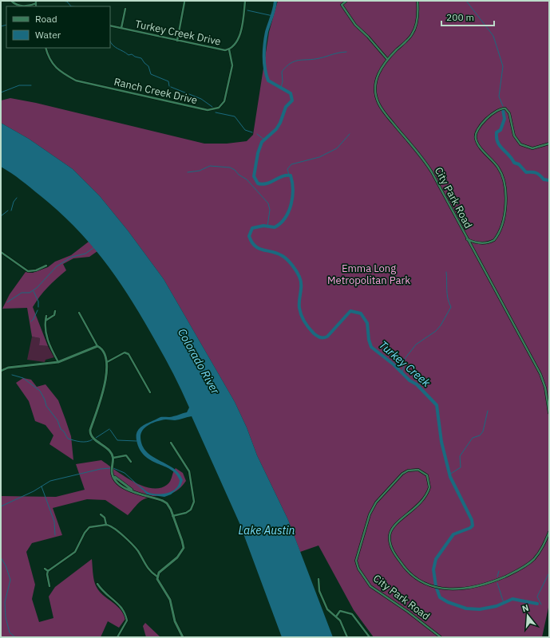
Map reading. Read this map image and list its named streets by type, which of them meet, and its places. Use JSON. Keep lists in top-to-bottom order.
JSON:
{
  "streets": {
    "street": ["Turkey Creek Drive", "Ranch Creek Drive", "City Park Road"]
  },
  "crossings": [
    ["Turkey Creek Drive", "Ranch Creek Drive"]
  ],
  "water": ["Colorado River", "Turkey Creek", "Lake Austin"],
  "parks": ["Emma Long Metropolitan Park"],
  "legend": ["Road", "Water"],
  "scale_bar": "200 m",
  "north": "top"
}
